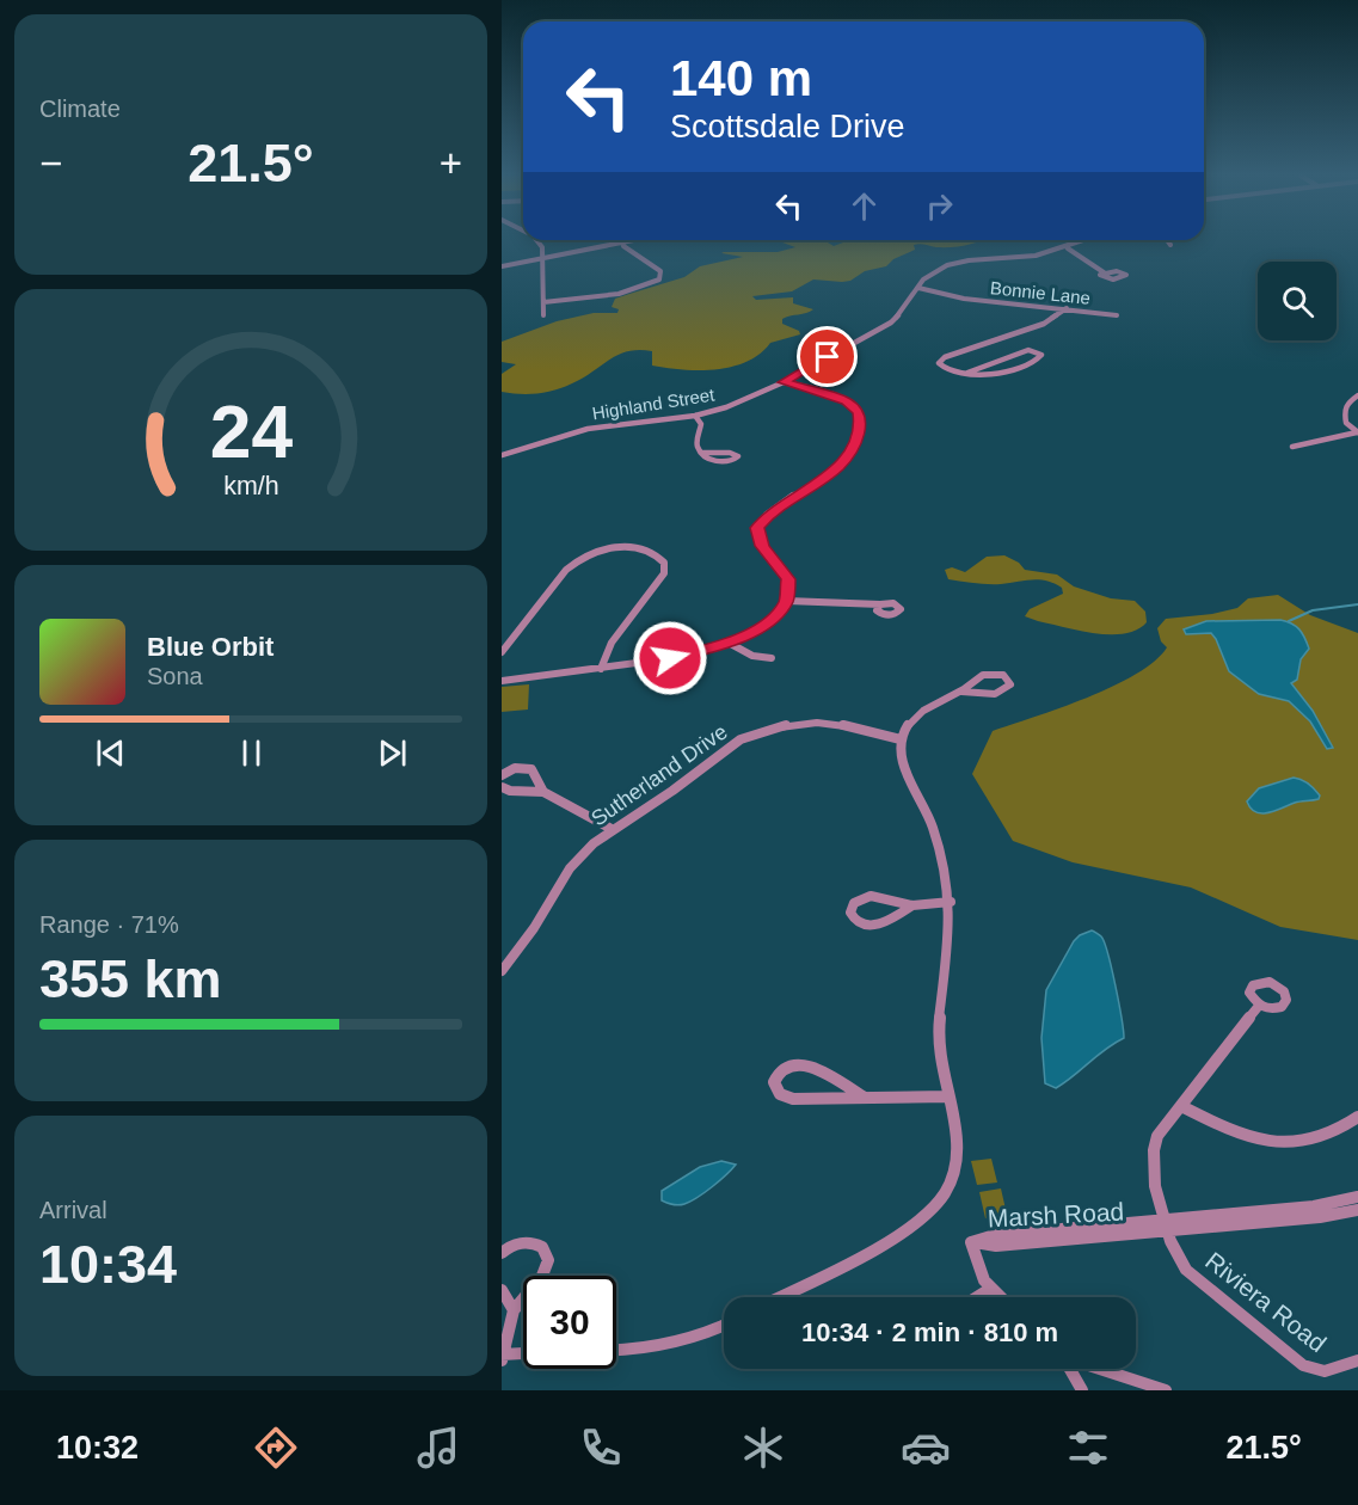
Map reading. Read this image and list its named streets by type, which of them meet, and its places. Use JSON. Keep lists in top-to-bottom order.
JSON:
{
  "streets": {
    "street": [
      "Bonnie Lane",
      "Highland Street",
      "Sutherland Drive",
      "Marsh Road",
      "Riviera Road"
    ]
  },
  "crossings": [
    ["Bonnie Lane", "Highland Street"],
    ["Marsh Road", "Riviera Road"]
  ],
  "page": {
    "tile": [
      "Climate",
      ["Range · 71%", "355 km"],
      ["Arrival", "10:34"]
    ],
    "turn": ["140 m", "Scottsdale Drive"],
    "heat": ["−", "21.5°", "+"],
    "song": ["Blue Orbit", "Sona"],
    "limit": "30",
    "trip": "10:34 · 2 min · 810 m",
    "tabs": ["10:32", "21.5°"],
    "gauge": ["24", "km/h"]
  }
}
